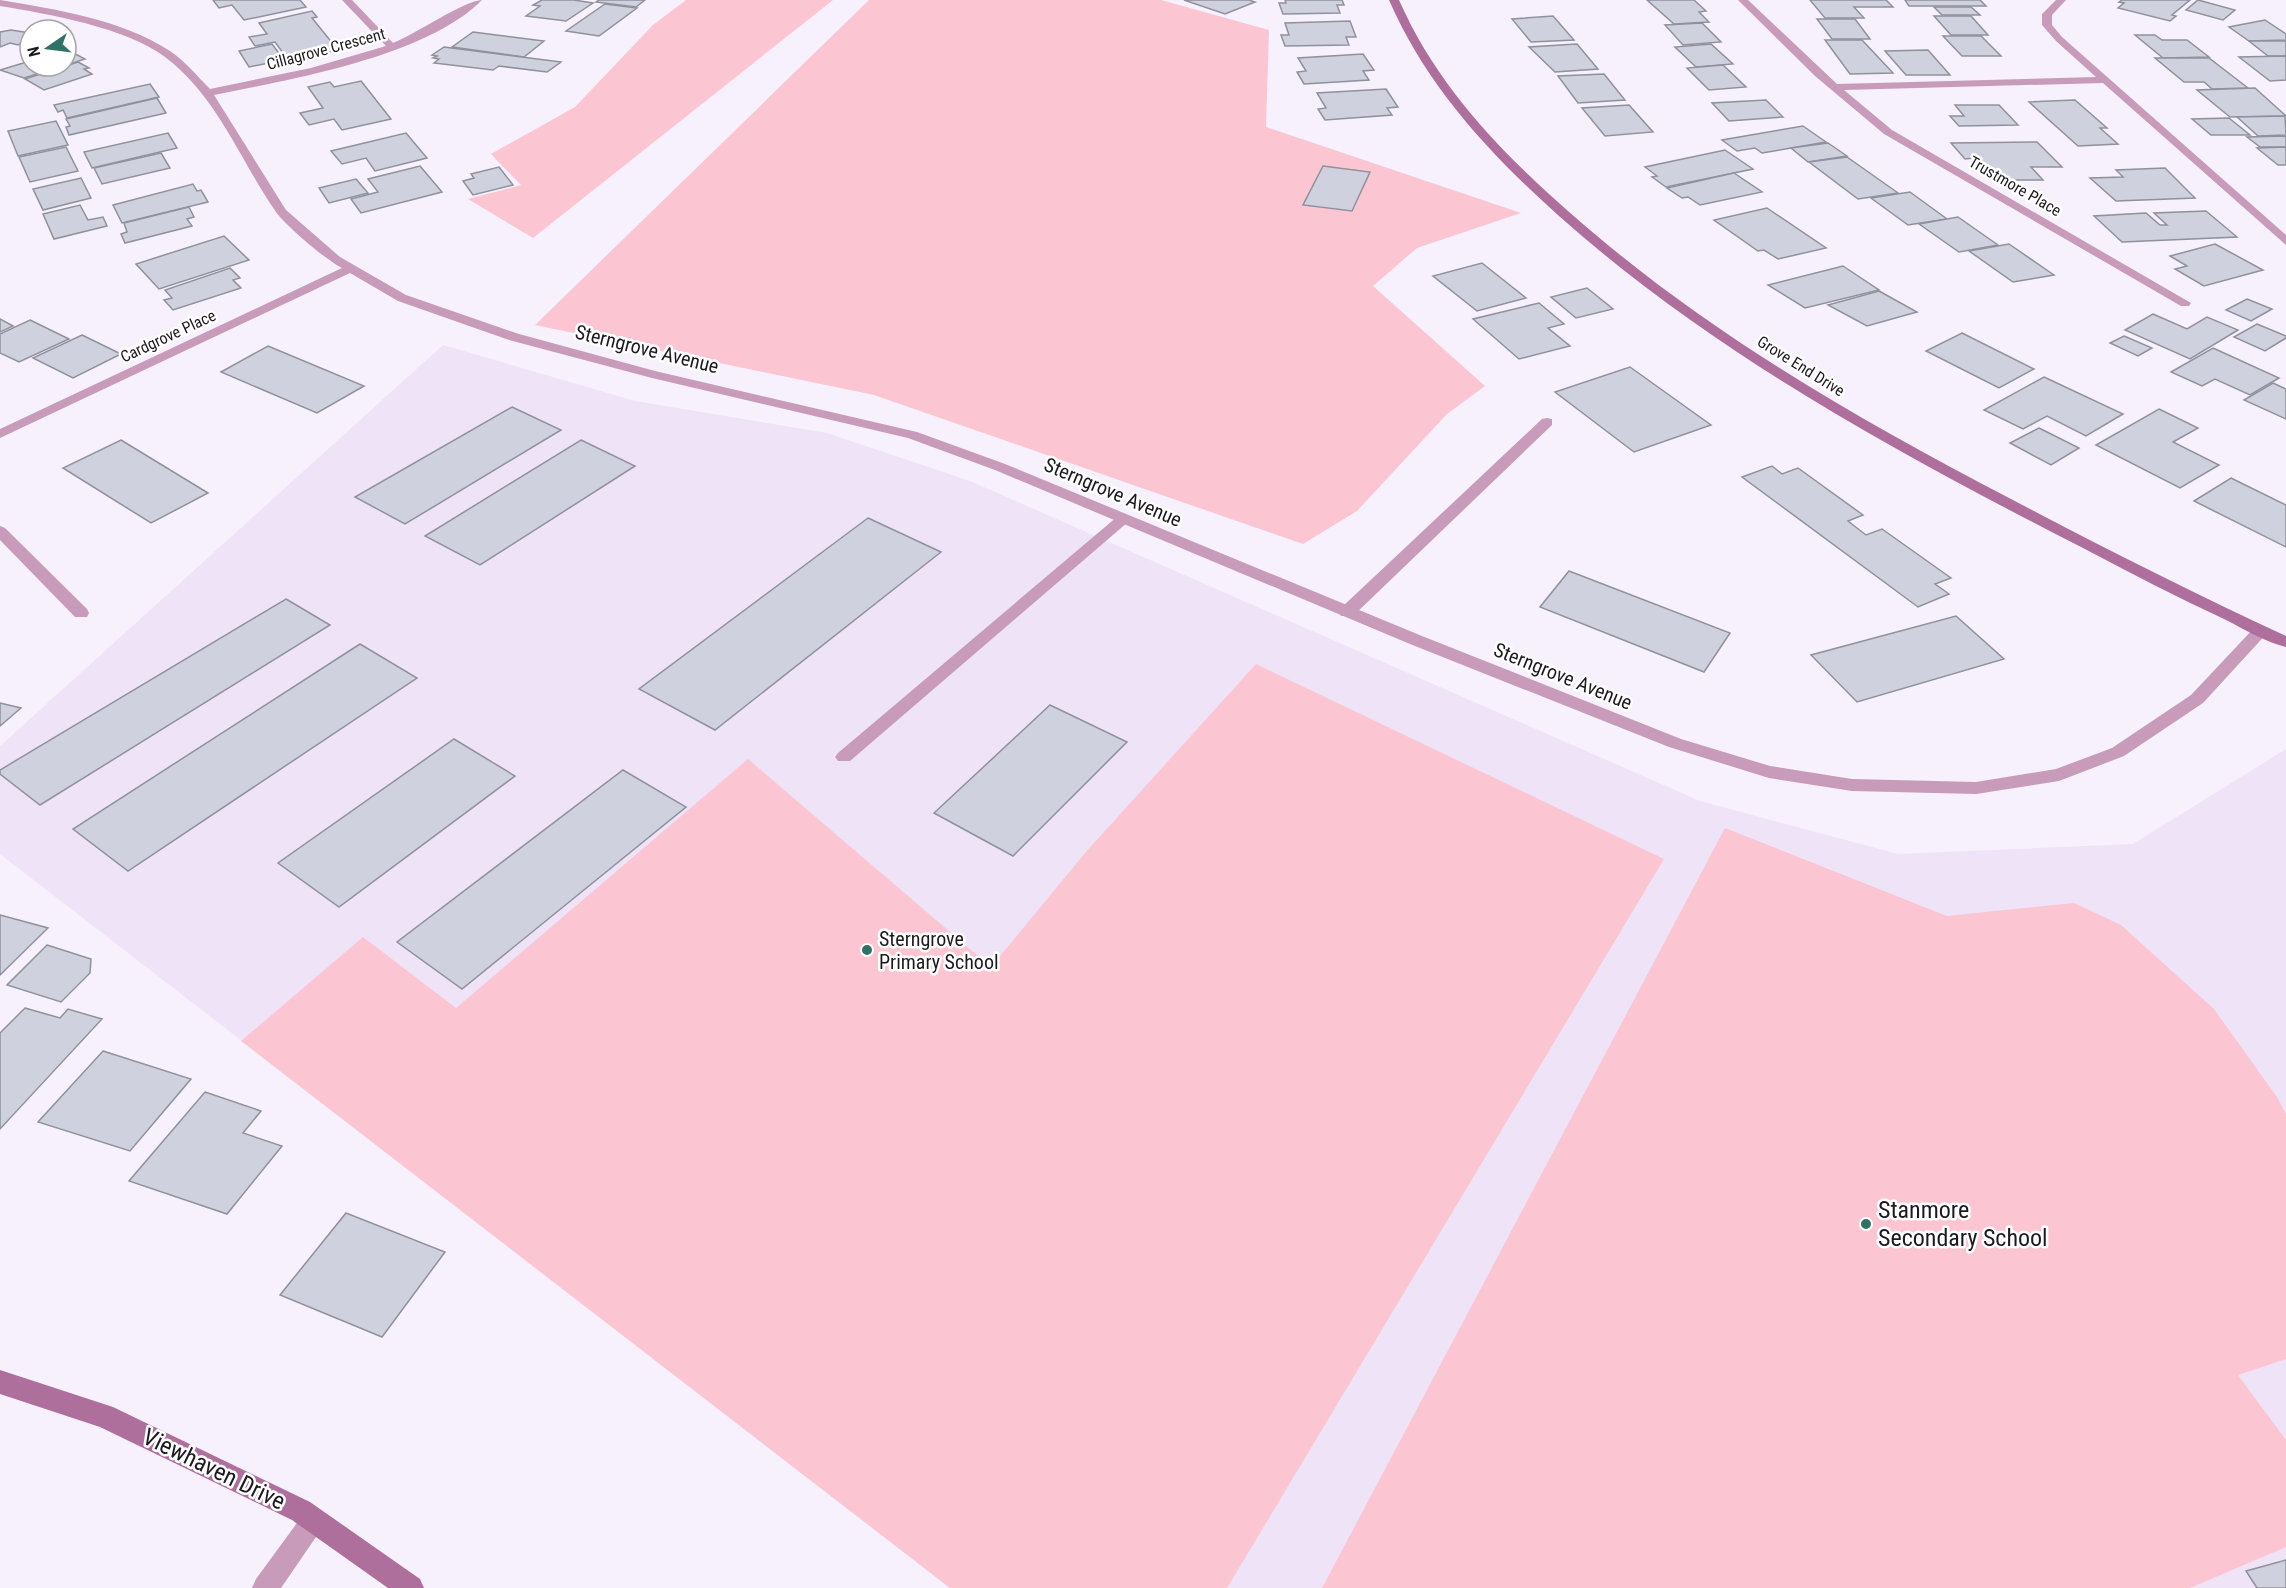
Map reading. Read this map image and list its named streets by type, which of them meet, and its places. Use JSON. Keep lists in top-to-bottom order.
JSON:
{
  "streets": {
    "street": [
      "Cillagrove Crescent",
      "Trustmore Place",
      "Cardgrove Place",
      "Sterngrove Avenue",
      "Grove End Drive",
      "Viewhaven Drive"
    ]
  },
  "crossings": [
    ["Cillagrove Crescent", "Sterngrove Avenue"],
    ["Cardgrove Place", "Sterngrove Avenue"],
    ["Sterngrove Avenue", "Grove End Drive"]
  ],
  "places": ["Sterngrove Primary School", "Stanmore Secondary School"],
  "north": "left"
}
